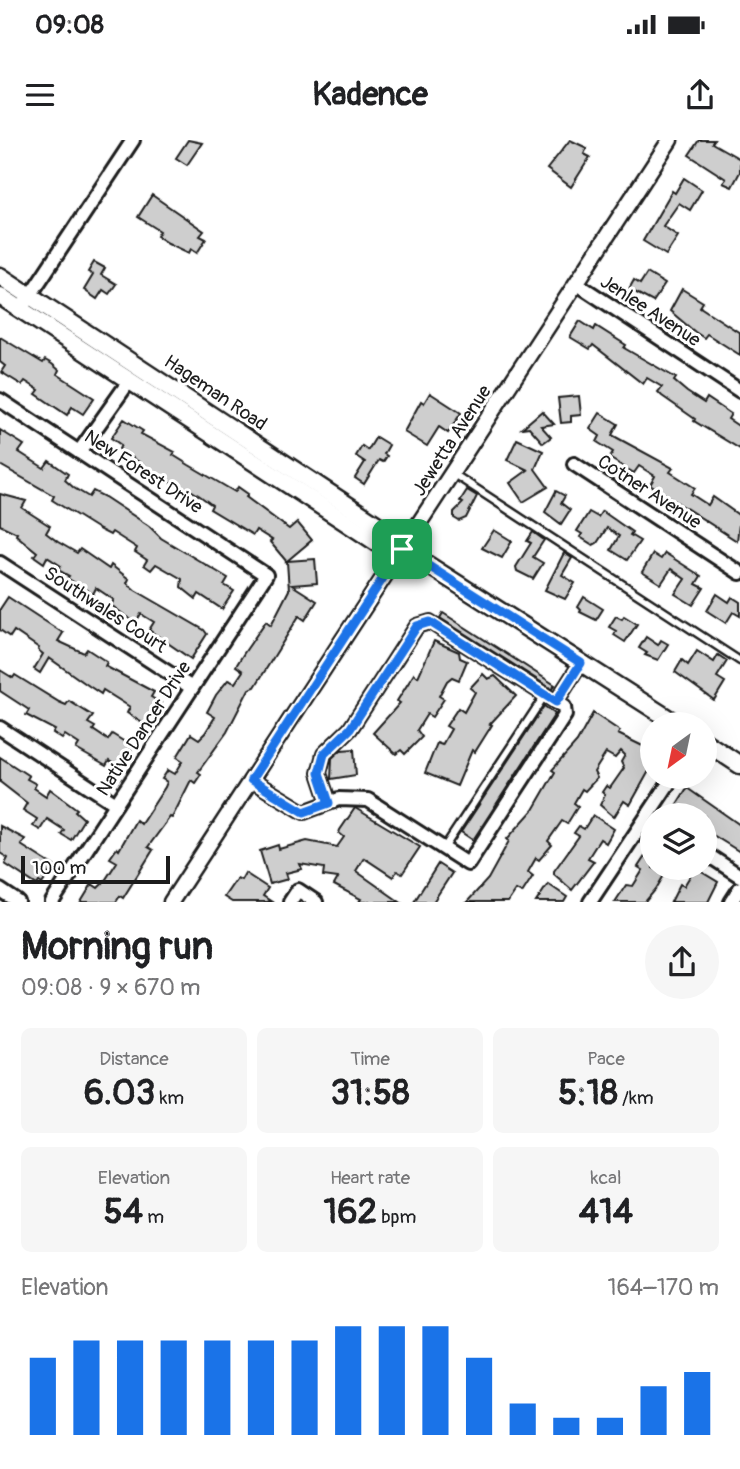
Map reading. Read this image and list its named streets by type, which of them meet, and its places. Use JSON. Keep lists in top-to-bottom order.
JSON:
{
  "streets": {
    "main road": ["Hageman Road"],
    "street": [
      "Jenlee Avenue",
      "Jewetta Avenue",
      "New Forest Drive",
      "Cotner Avenue",
      "Southwales Court",
      "Native Dancer Drive"
    ]
  },
  "crossings": [
    ["Jenlee Avenue", "Jewetta Avenue"],
    ["Hageman Road", "Jewetta Avenue"],
    ["New Forest Drive", "Native Dancer Drive"],
    ["Southwales Court", "Native Dancer Drive"]
  ],
  "scale_bar": "100 m",
  "north": "bottom left",
  "page": {
    "status": "09:08",
    "header": "Kadence",
    "scale": "100 m",
    "heading": ["Morning run", "09:08 · 9 × 670 m"],
    "stats": [
      ["Distance", "6.03 km"],
      ["Time", "31:58"],
      ["Pace", "5:18 /km"],
      ["Elevation", "54 m"],
      ["Heart rate", "162 bpm"],
      ["kcal", "414"]
    ],
    "chart": ["Elevation", "164–170 m"]
  }
}
